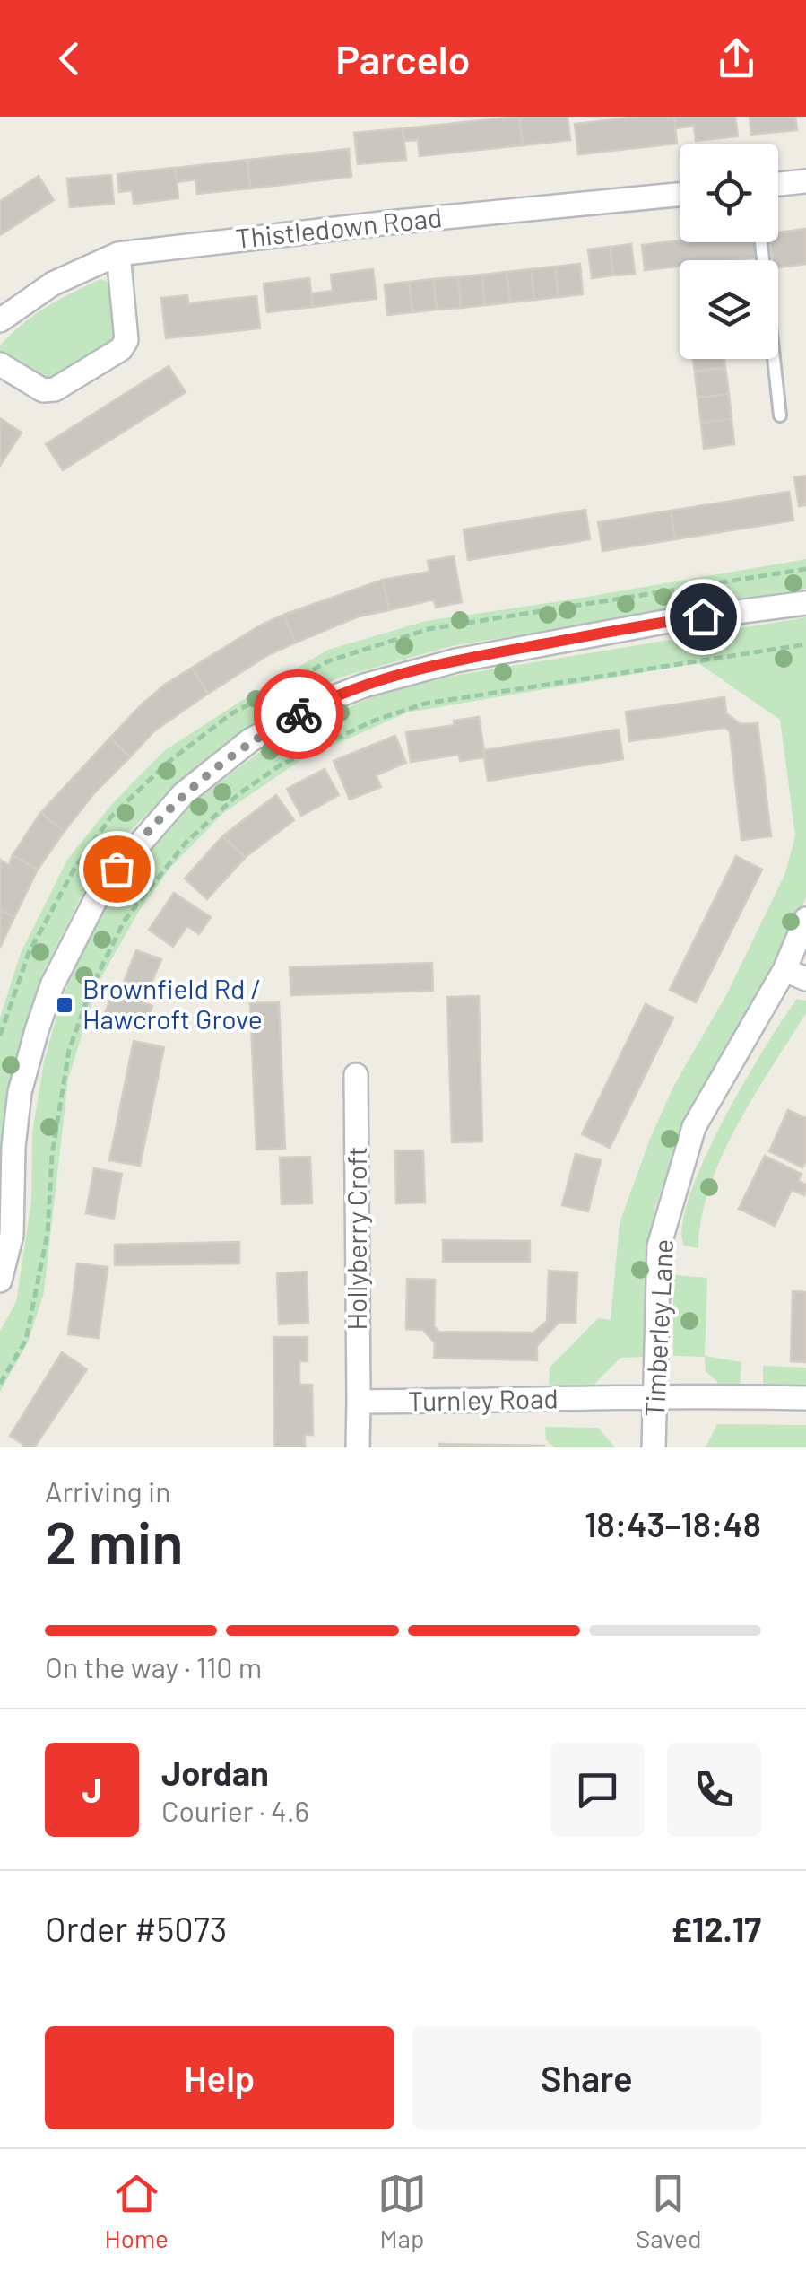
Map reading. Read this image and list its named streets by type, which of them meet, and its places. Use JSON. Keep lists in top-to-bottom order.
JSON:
{
  "streets": {
    "street": [
      "Thistledown Road",
      "Hollyberry Croft",
      "Timberley Lane",
      "Turnley Road"
    ]
  },
  "crossings": [
    ["Hollyberry Croft", "Turnley Road"],
    ["Timberley Lane", "Turnley Road"]
  ],
  "places": {
    "transit": ["Brownfield Rd / Hawcroft Grove"]
  },
  "page": {
    "header": "Parcelo",
    "heading": ["2 min", "Arriving in", "18:43–18:48"],
    "panel": [
      "Jordan",
      "Courier · 4.6",
      "Order #5073",
      "£12.17"
    ],
    "bar": "On the way · 110 m",
    "round": "J",
    "buttons": ["Help", "Share"],
    "tabs": ["Home", "Map", "Saved"]
  }
}
